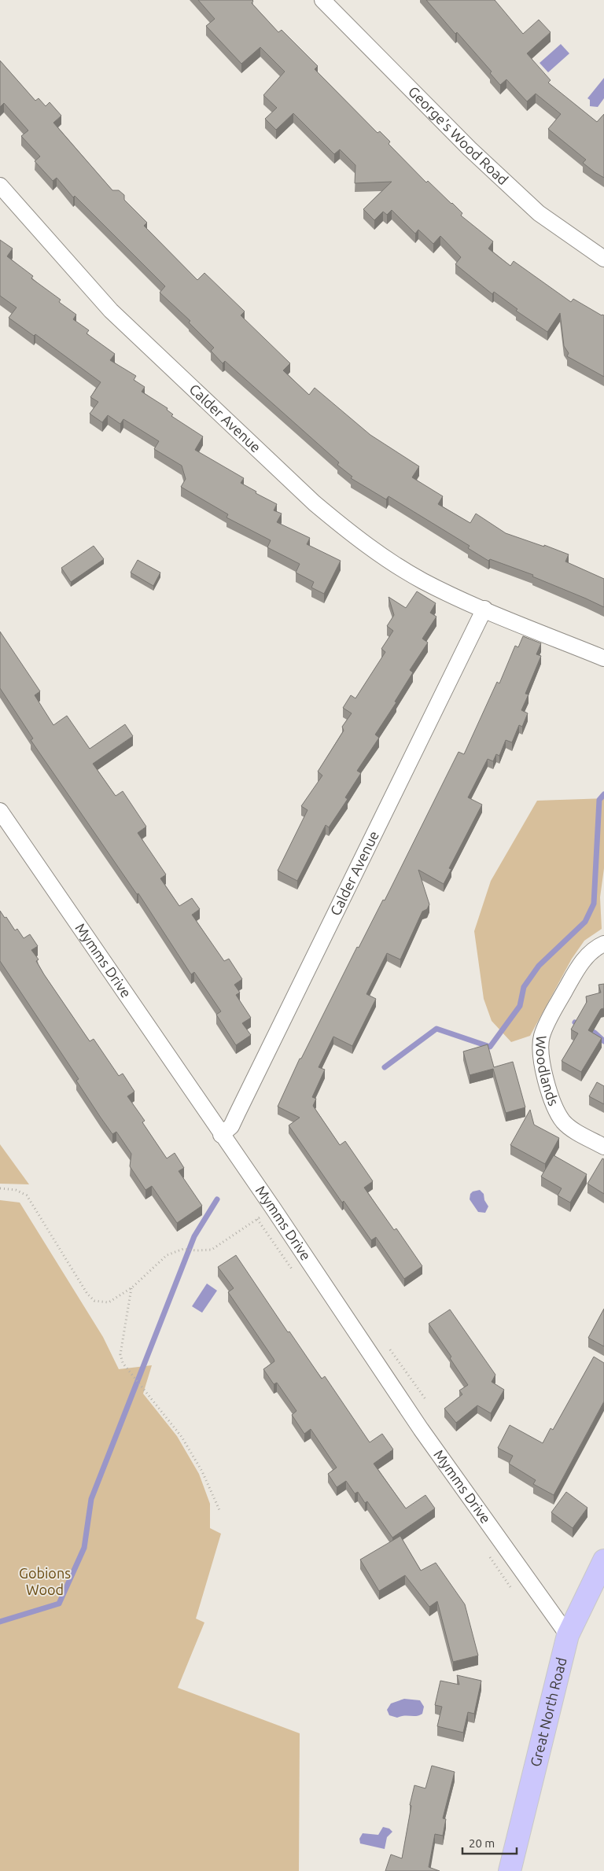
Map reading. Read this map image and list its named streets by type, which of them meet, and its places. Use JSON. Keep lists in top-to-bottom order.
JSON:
{
  "streets": {
    "main road": ["Great North Road"],
    "street": [
      "George's Wood Road",
      "Calder Avenue",
      "Mymms Drive",
      "Woodlands"
    ]
  },
  "crossings": [
    ["Calder Avenue", "Mymms Drive"],
    ["Mymms Drive", "Great North Road"]
  ],
  "parks": ["Gobions Wood"],
  "scale_bar": "20 m"
}
